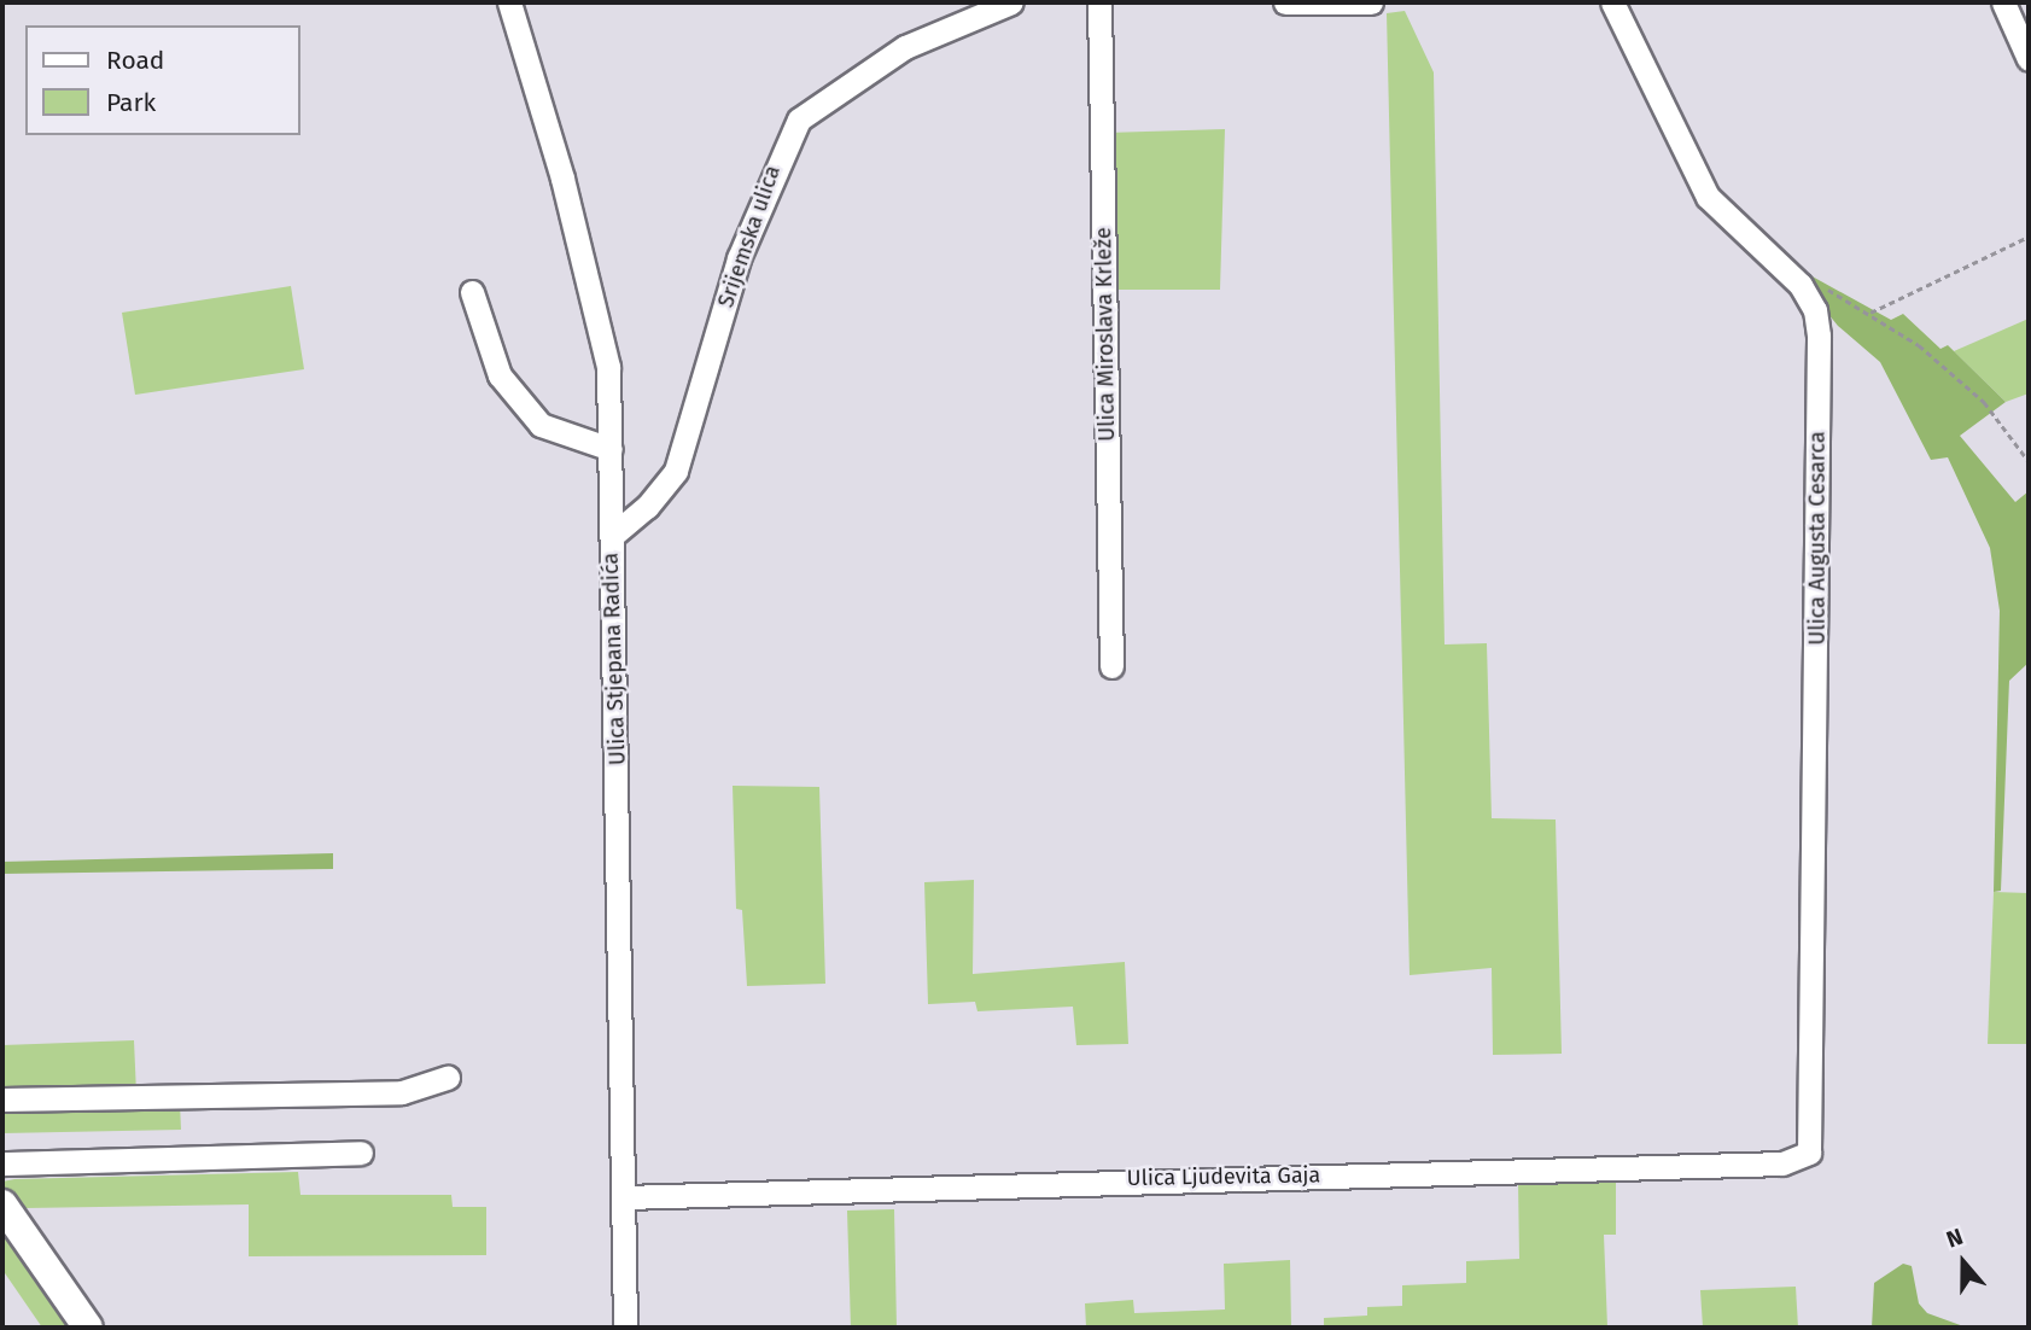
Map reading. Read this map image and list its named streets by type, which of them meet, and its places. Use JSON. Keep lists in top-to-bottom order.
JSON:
{
  "streets": {
    "street": [
      "Srijemska ulica",
      "Ulica Miroslava Krleže",
      "Ulica Augusta Cesarca",
      "Ulica Stjepana Radića",
      "Ulica Ljudevita Gaja"
    ]
  },
  "crossings": [
    ["Srijemska ulica", "Ulica Stjepana Radića"],
    ["Ulica Augusta Cesarca", "Ulica Ljudevita Gaja"],
    ["Ulica Stjepana Radića", "Ulica Ljudevita Gaja"]
  ],
  "legend": ["Road", "Park"],
  "north": "top"
}
